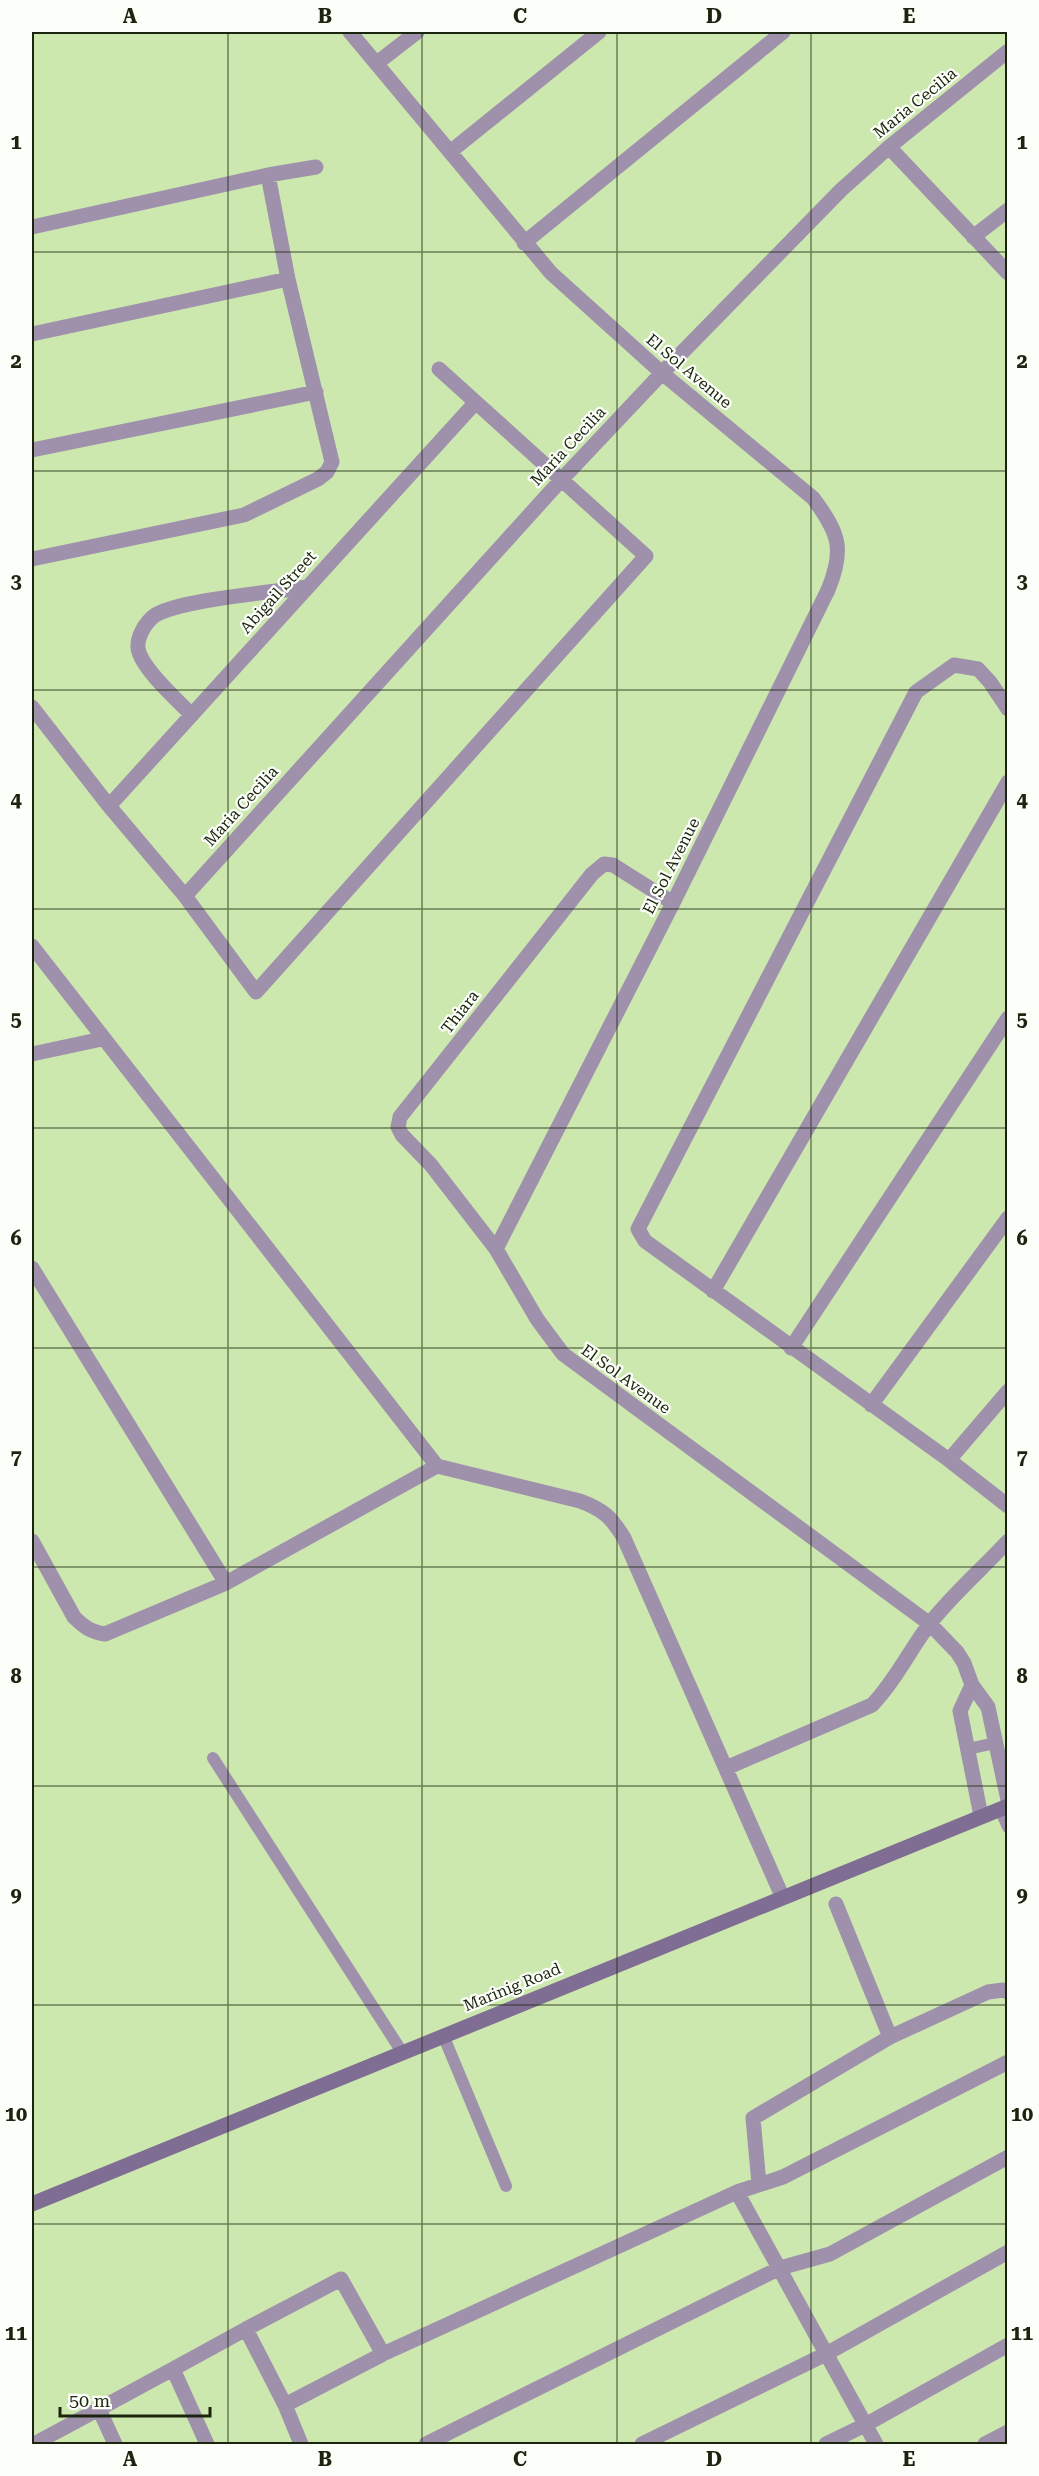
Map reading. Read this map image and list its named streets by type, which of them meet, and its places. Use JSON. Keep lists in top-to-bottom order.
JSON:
{
  "streets": {
    "street": [
      "Maria Cecilia",
      "El Sol Avenue",
      "Abigail Street",
      "Thiara",
      "Marinig Road"
    ]
  },
  "crossings": [
    ["Maria Cecilia", "El Sol Avenue"],
    ["El Sol Avenue", "Thiara"],
    ["El Sol Avenue", "Marinig Road"]
  ],
  "scale_bar": "50 m",
  "grid": {
    "columns": [
      "A",
      "B",
      "C",
      "D",
      "E"
    ],
    "rows": [
      "1",
      "2",
      "3",
      "4",
      "5",
      "6",
      "7",
      "8",
      "9",
      "10",
      "11"
    ]
  }
}
